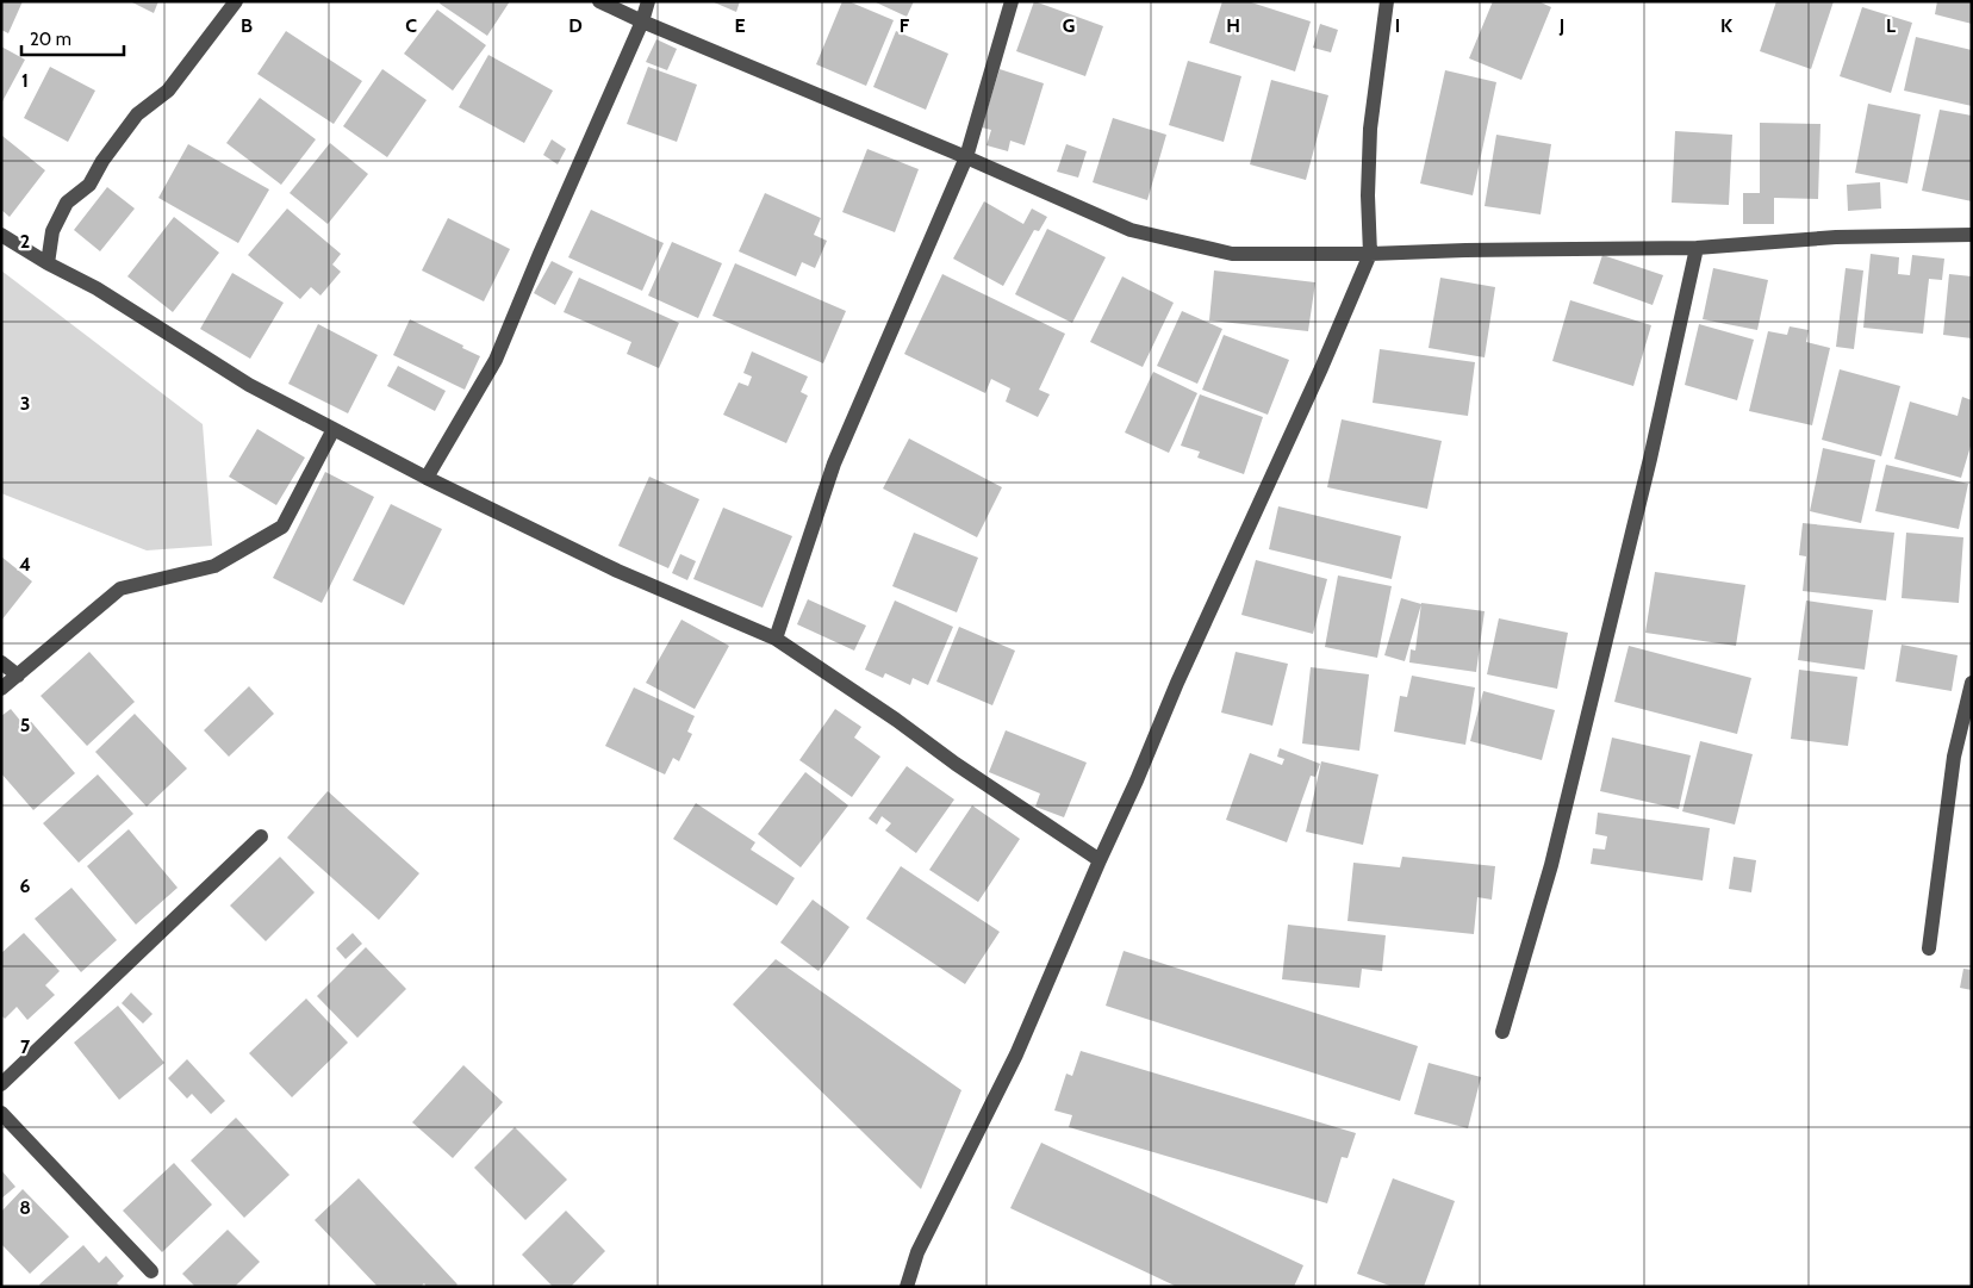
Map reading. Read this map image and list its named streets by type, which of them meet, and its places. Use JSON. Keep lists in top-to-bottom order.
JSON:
{
  "scale_bar": "20 m",
  "grid": {
    "columns": [
      "B",
      "C",
      "D",
      "E",
      "F",
      "G",
      "H",
      "I",
      "J",
      "K",
      "L"
    ],
    "rows": [
      "1",
      "2",
      "3",
      "4",
      "5",
      "6",
      "7",
      "8"
    ]
  }
}
